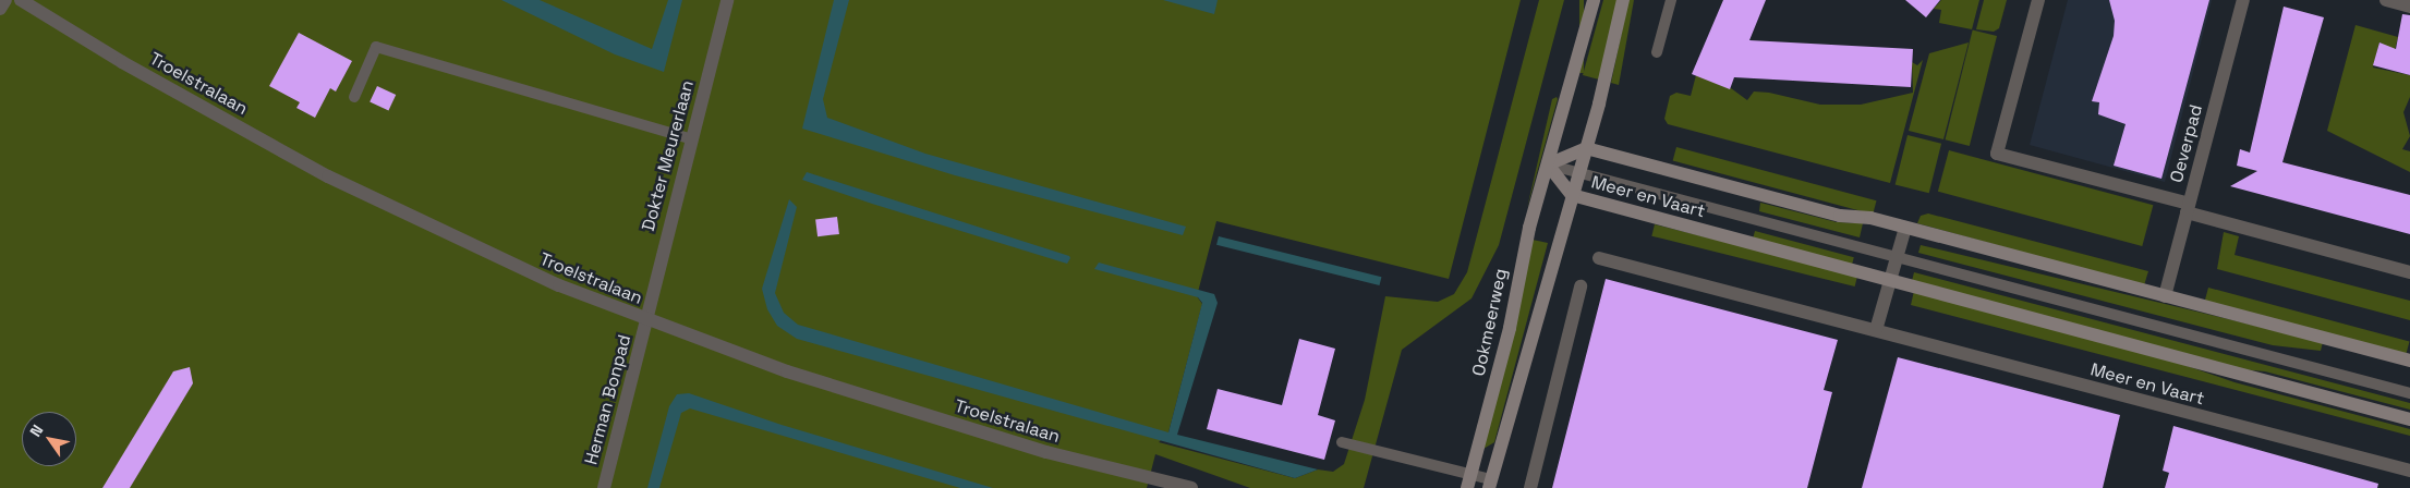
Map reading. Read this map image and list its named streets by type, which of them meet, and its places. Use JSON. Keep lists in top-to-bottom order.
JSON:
{
  "streets": {
    "main road": ["Meer en Vaart", "Ookmeerweg"],
    "street": [
      "Troelstralaan",
      "Oeverpad",
      "Dokter Meurerlaan",
      "Herman Bonpad"
    ]
  },
  "crossings": [
    ["Troelstralaan", "Dokter Meurerlaan"],
    ["Troelstralaan", "Herman Bonpad"],
    ["Oeverpad", "Meer en Vaart"],
    ["Dokter Meurerlaan", "Herman Bonpad"],
    ["Meer en Vaart", "Ookmeerweg"]
  ],
  "north": "top left"
}
